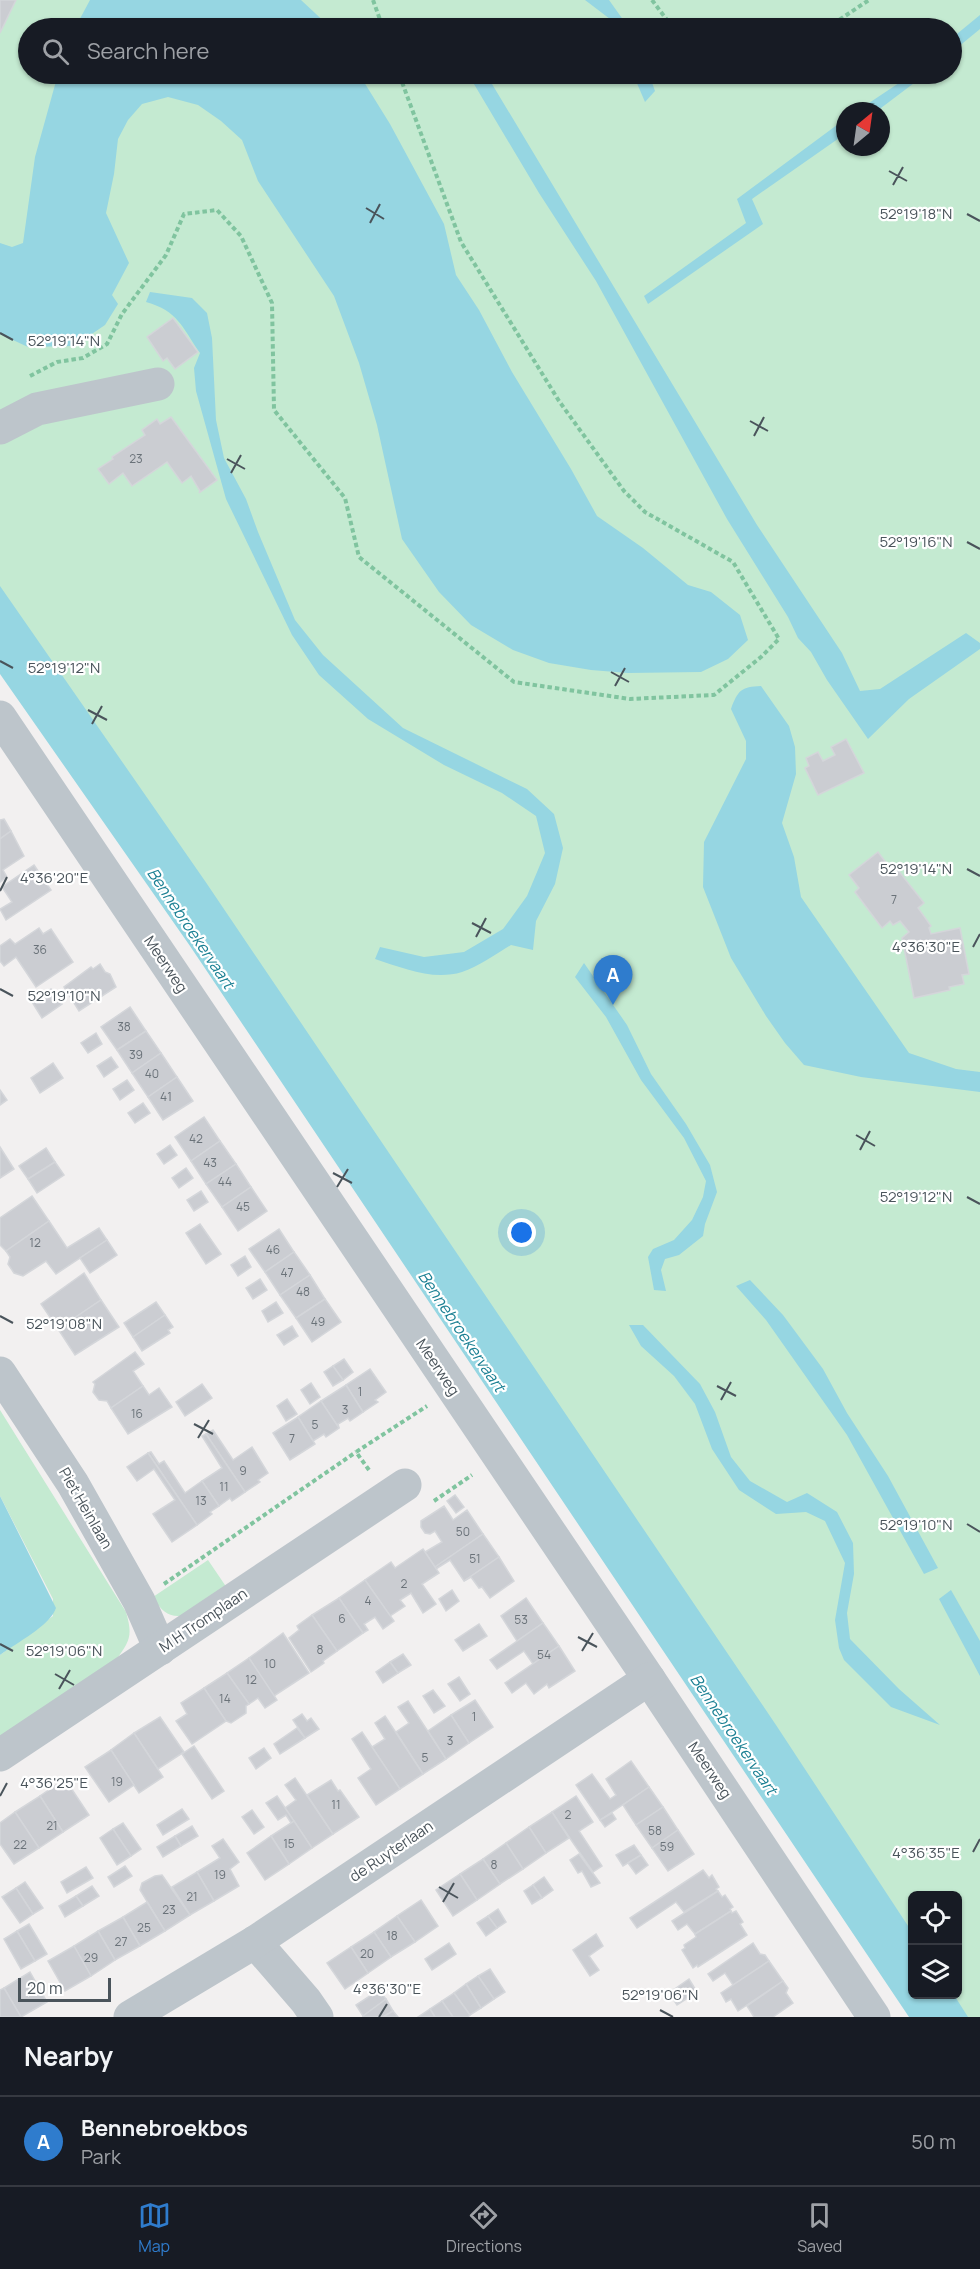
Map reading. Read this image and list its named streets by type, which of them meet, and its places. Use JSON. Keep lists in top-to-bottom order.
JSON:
{
  "streets": {
    "street": [
      "Meerweg",
      "Piet Heinlaan",
      "M H Tromplaan",
      "de Ruyterlaan"
    ]
  },
  "crossings": [
    ["Meerweg", "de Ruyterlaan"],
    ["Piet Heinlaan", "M H Tromplaan"]
  ],
  "water": ["Bennebroekervaart"],
  "house_numbers": [
    "23",
    "7",
    "36",
    "38",
    "39",
    "40",
    "41",
    "42",
    "43",
    "44",
    "45",
    "12",
    "46",
    "47",
    "48",
    "49",
    "1",
    "3",
    "16",
    "5",
    "7",
    "9",
    "11",
    "13",
    "50",
    "51",
    "2",
    "4",
    "6",
    "53",
    "8",
    "54",
    "10",
    "12",
    "14",
    "1",
    "3",
    "5",
    "19",
    "11",
    "2",
    "21",
    "58",
    "15",
    "22",
    "59",
    "8",
    "19",
    "21",
    "23",
    "25",
    "18",
    "27",
    "20",
    "29"
  ],
  "scale_bar": "20 m",
  "north": "top right",
  "page": {
    "search": "Search here",
    "pins": "A",
    "scale": "20 m",
    "heading": "Nearby",
    "list": [
      {
        "mark": "A",
        "name": "Bennebroekbos",
        "note": "Park",
        "value": "50 m"
      }
    ],
    "nav": ["Map", "Directions", "Saved"]
  },
  "coordinates": [
    "52°19'18\"N",
    "52°19'14\"N",
    "52°19'16\"N",
    "52°19'12\"N",
    "4°36'20\"E",
    "4°36'30\"E",
    "52°19'10\"N",
    "52°19'08\"N",
    "52°19'06\"N",
    "4°36'25\"E",
    "4°36'35\"E"
  ]
}
